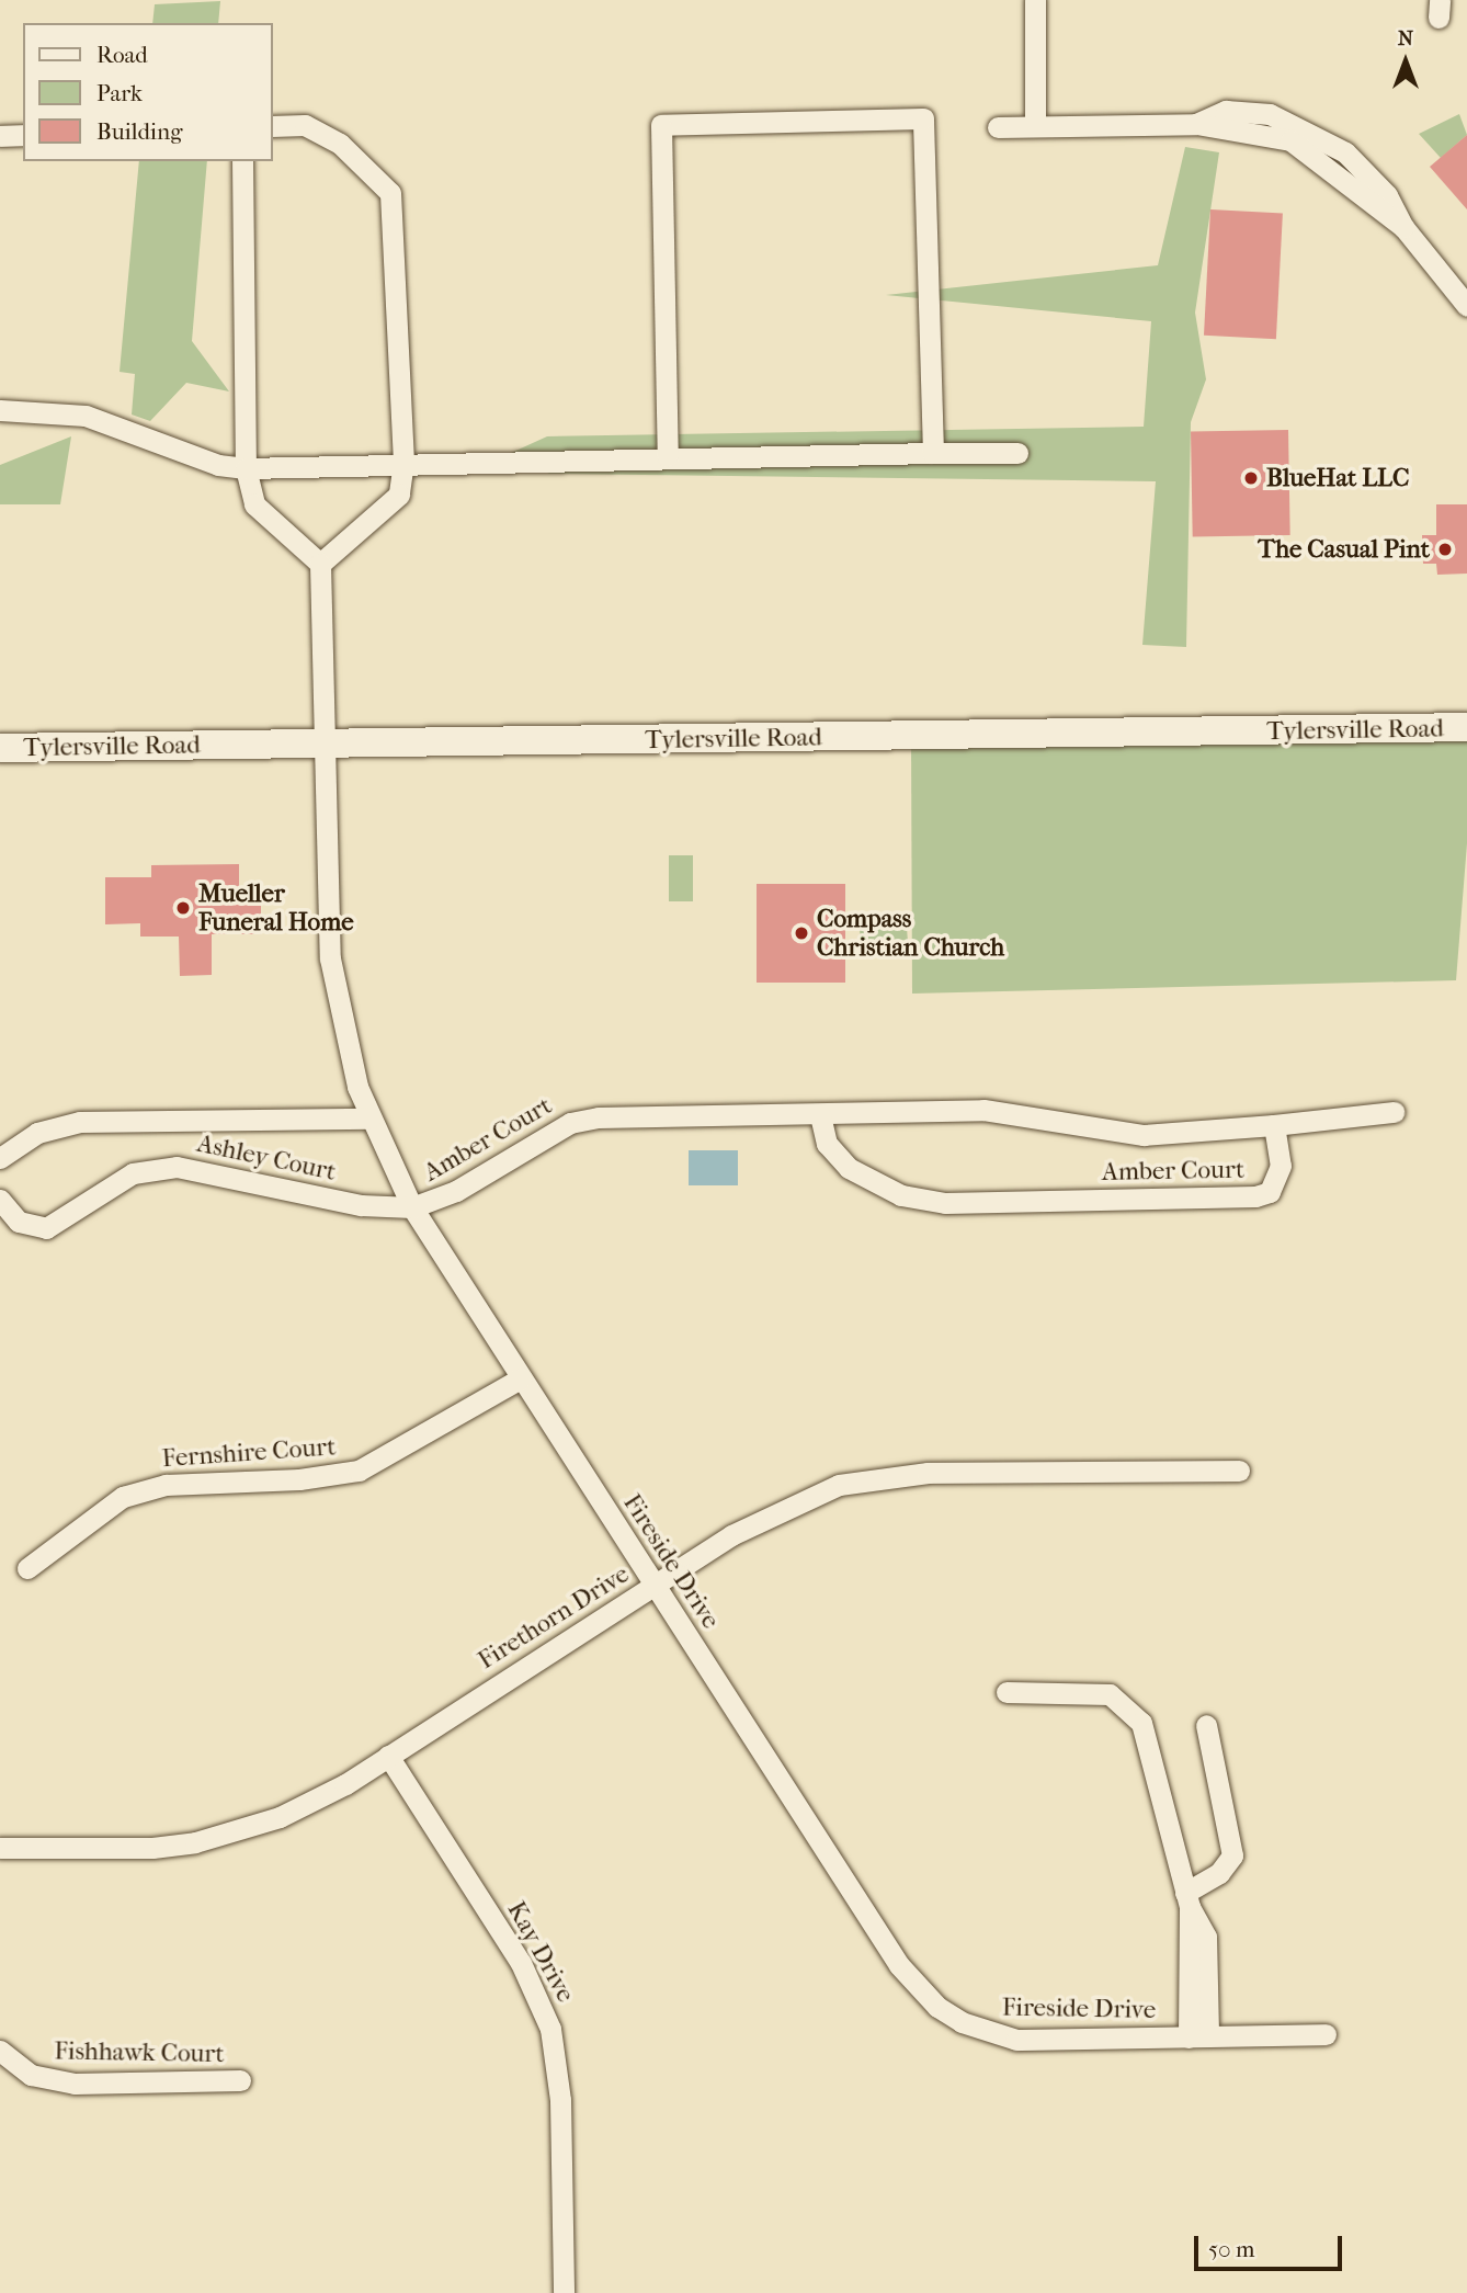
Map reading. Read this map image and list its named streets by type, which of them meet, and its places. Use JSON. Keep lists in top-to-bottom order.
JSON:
{
  "streets": {
    "main road": ["Tylersville Road"],
    "street": [
      "Amber Court",
      "Ashley Court",
      "Fernshire Court",
      "Fireside Drive",
      "Firethorn Drive",
      "Kay Drive",
      "Fishhawk Court"
    ]
  },
  "crossings": [
    ["Tylersville Road", "Fireside Drive"],
    ["Amber Court", "Ashley Court"],
    ["Amber Court", "Fireside Drive"],
    ["Ashley Court", "Fireside Drive"],
    ["Fernshire Court", "Fireside Drive"],
    ["Fireside Drive", "Firethorn Drive"],
    ["Firethorn Drive", "Kay Drive"]
  ],
  "places": [
    "BlueHat LLC",
    "The Casual Pint",
    "Mueller Funeral Home",
    "Compass Christian Church"
  ],
  "legend": ["Road", "Park", "Building"],
  "scale_bar": "50 m",
  "north": "top"
}
